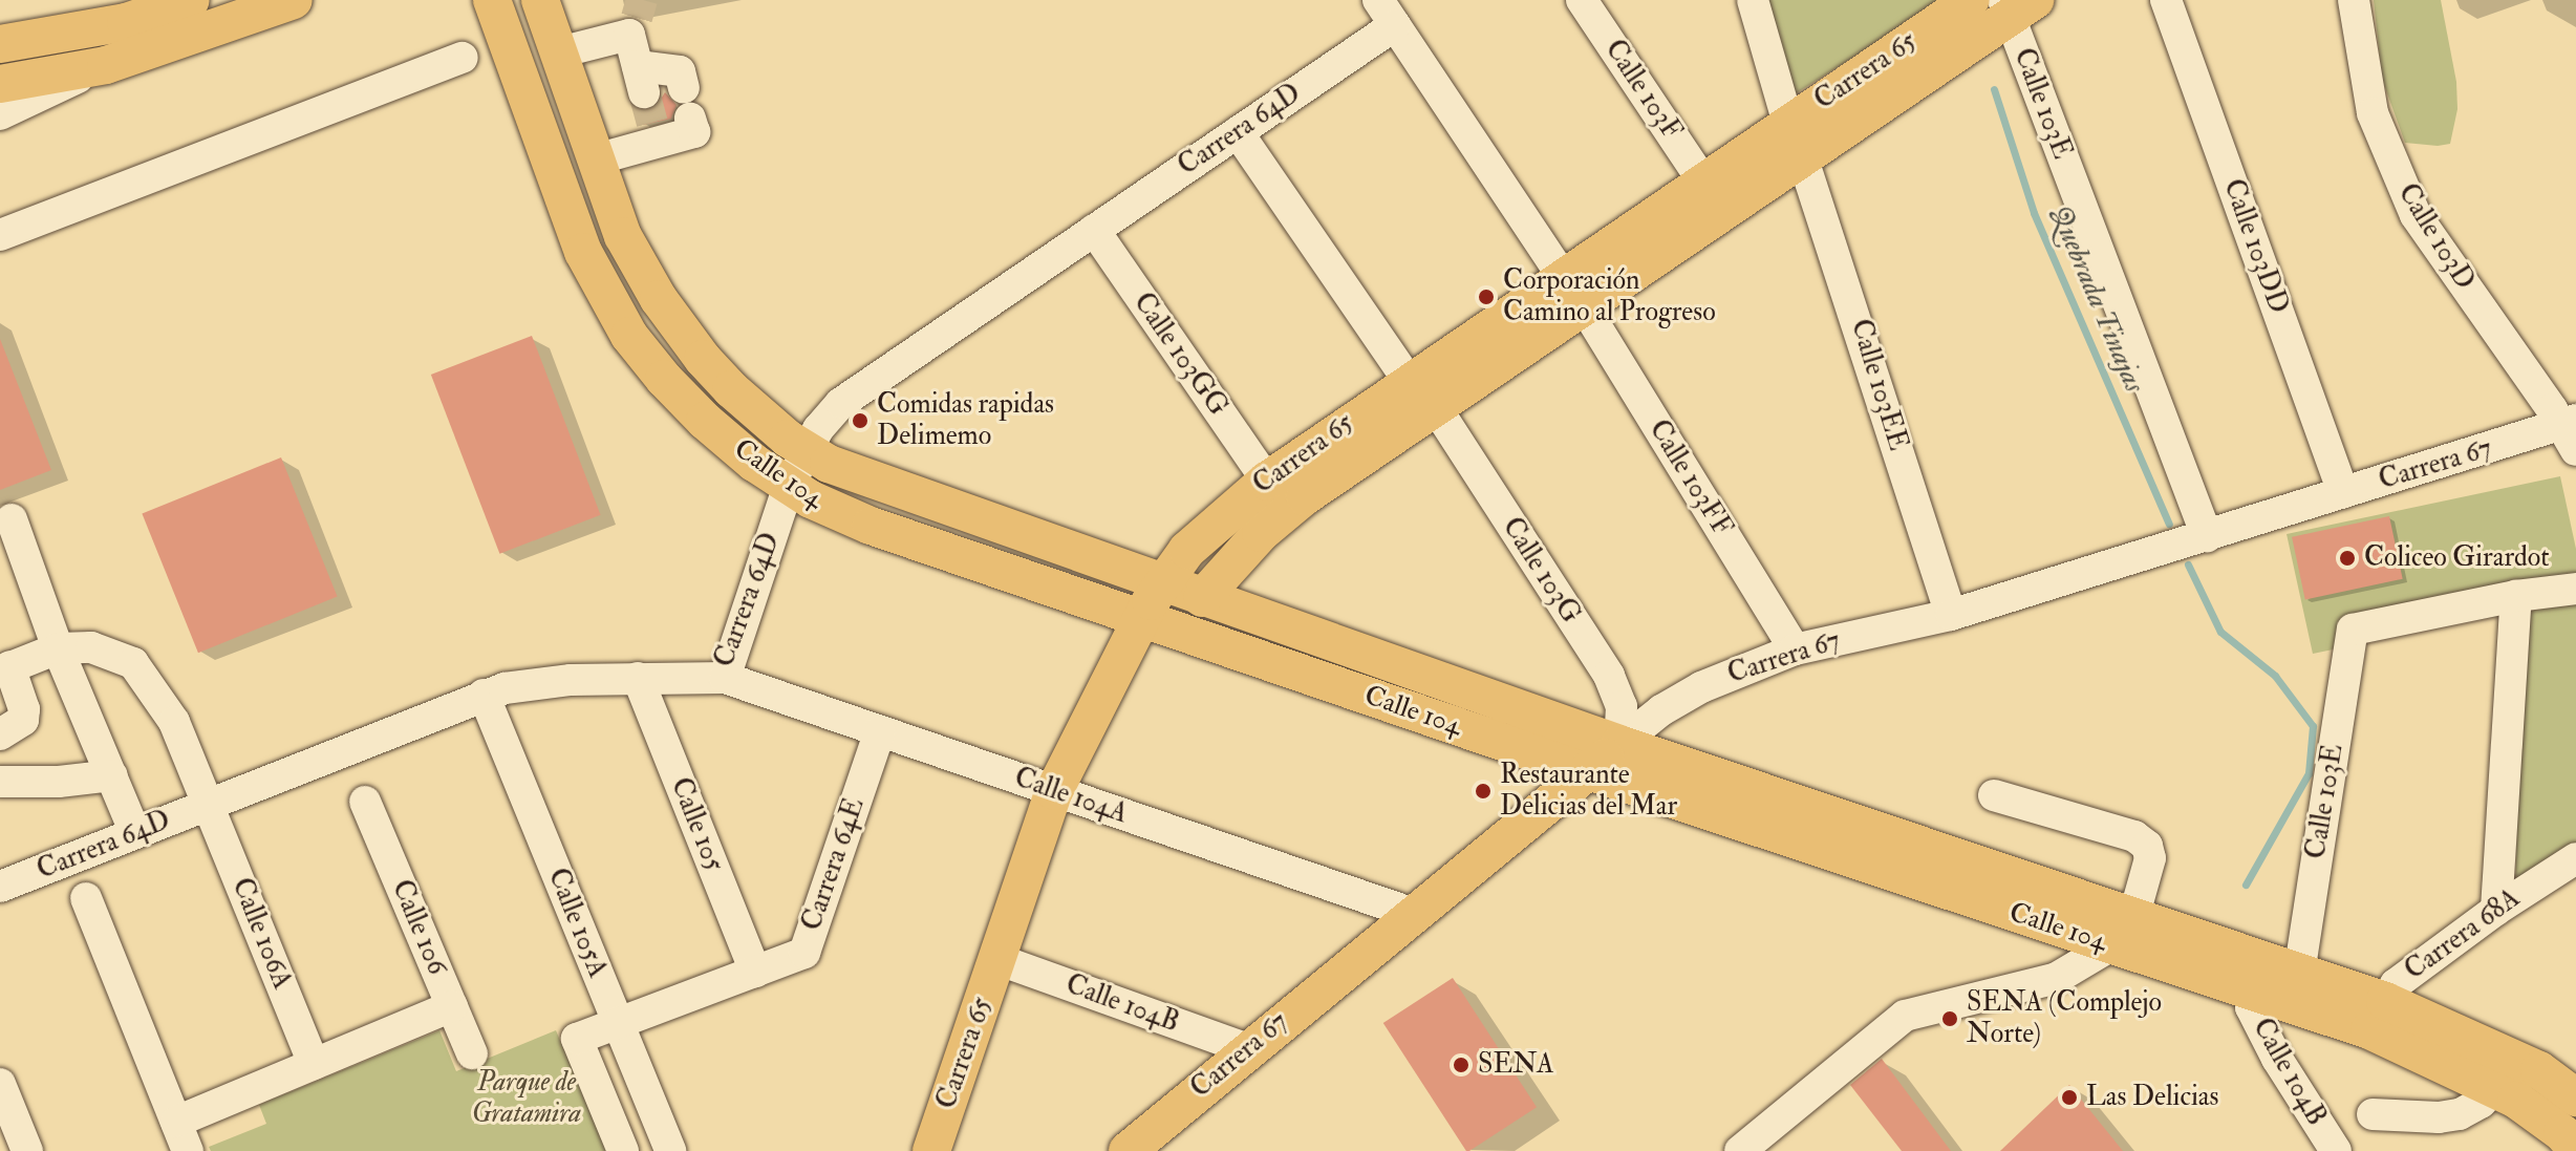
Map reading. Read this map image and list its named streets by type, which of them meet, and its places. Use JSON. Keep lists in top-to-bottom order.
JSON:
{
  "streets": {
    "main road": ["Carrera 65", "Carrera 67", "Calle 104"],
    "street": [
      "Calle 103F",
      "Calle 103E",
      "Carrera 64D",
      "Calle 103D",
      "Calle 103DD",
      "Calle 103GG",
      "Calle 103EE",
      "Calle 103FF",
      "Calle 103G",
      "Calle 104A",
      "Calle 105",
      "Carrera 64E",
      "Calle 105A",
      "Calle 106",
      "Calle 106A",
      "Carrera 68A",
      "Calle 104B"
    ]
  },
  "crossings": [
    ["Carrera 65", "Calle 103F"],
    ["Carrera 65", "Calle 103E"],
    ["Carrera 65", "Calle 103GG"],
    ["Carrera 65", "Calle 103EE"],
    ["Carrera 65", "Calle 104"],
    ["Carrera 65", "Calle 103FF"],
    ["Carrera 65", "Calle 103G"],
    ["Carrera 65", "Calle 104A"],
    ["Carrera 65", "Calle 104B"],
    ["Calle 103E", "Carrera 67"],
    ["Calle 103E", "Calle 104"],
    ["Carrera 64D", "Calle 103GG"],
    ["Carrera 64D", "Calle 104"],
    ["Carrera 64D", "Calle 103FF"],
    ["Carrera 64D", "Calle 103G"],
    ["Carrera 64D", "Calle 104A"],
    ["Carrera 64D", "Calle 105"],
    ["Carrera 64D", "Calle 105A"],
    ["Carrera 64D", "Calle 106A"],
    ["Calle 103D", "Carrera 67"],
    ["Calle 103DD", "Carrera 67"],
    ["Calle 103EE", "Carrera 67"],
    ["Carrera 67", "Calle 104"],
    ["Carrera 67", "Calle 103FF"],
    ["Carrera 67", "Calle 103G"],
    ["Carrera 67", "Calle 104A"],
    ["Carrera 67", "Calle 104B"],
    ["Calle 104", "Calle 103G"],
    ["Calle 104", "Carrera 68A"],
    ["Calle 104", "Calle 104B"],
    ["Calle 104A", "Carrera 64E"],
    ["Calle 105", "Carrera 64E"],
    ["Carrera 64E", "Calle 105A"]
  ],
  "water": ["Quebrada Tinajas"],
  "parks": ["Parque de Gratamira"],
  "places": [
    "Corporación Camino al Progreso",
    "Comidas rapidas Delimemo",
    "Coliceo Girardot",
    "Restaurante Delicias del Mar",
    "SENA (Complejo Norte)",
    "SENA",
    "Las Delicias"
  ]
}
